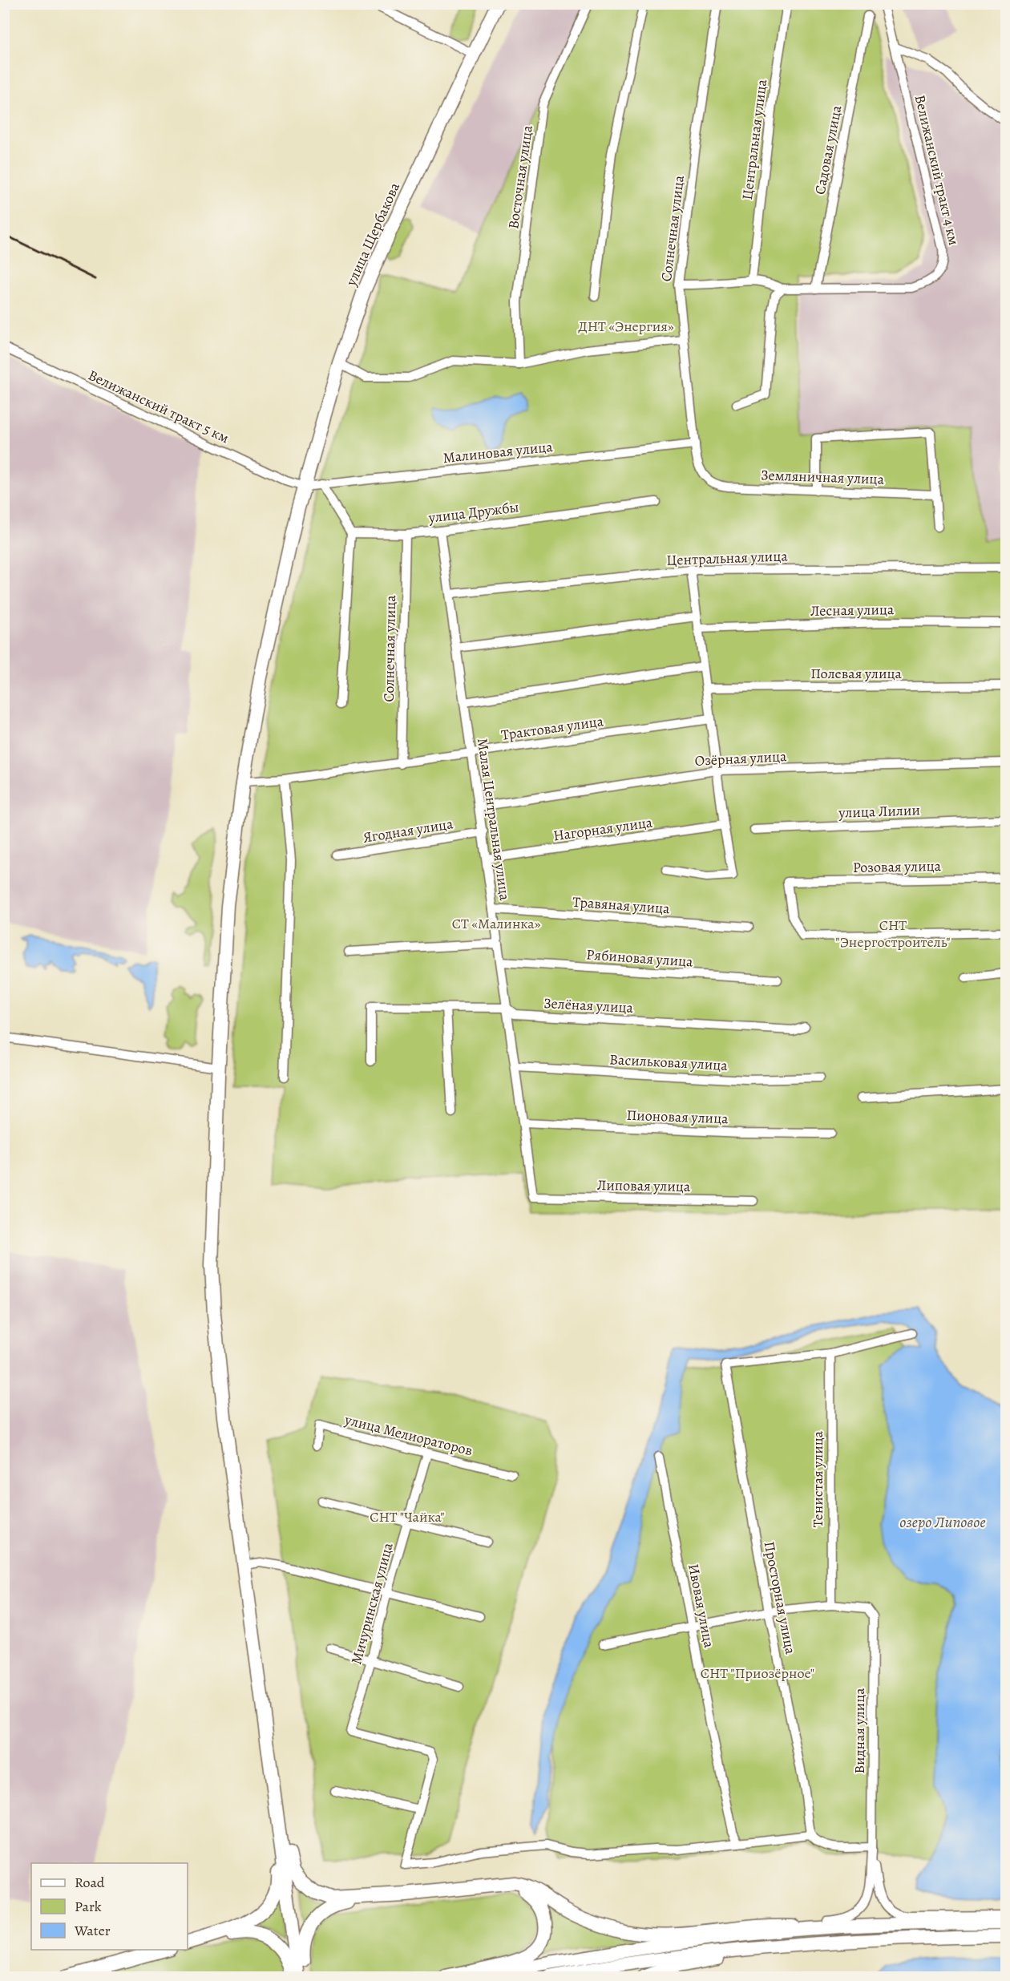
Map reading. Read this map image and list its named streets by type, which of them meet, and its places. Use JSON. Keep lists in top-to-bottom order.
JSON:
{
  "streets": {
    "main road": ["улица Щербакова"],
    "street": [
      "Центральная улица",
      "Садовая улица",
      "Велижанский тракт 4 км",
      "Восточная улица",
      "Солнечная улица",
      "Велижанский тракт 5 км",
      "Малиновая улица",
      "Земляничная улица",
      "улица Дружбы",
      "Лесная улица",
      "Полевая улица",
      "Трактовая улица",
      "Озёрная улица",
      "улица Лилии",
      "Малая Центральная улица",
      "Нагорная улица",
      "Ягодная улица",
      "Розовая улица",
      "Травяная улица",
      "Рябиновая улица",
      "Зелёная улица",
      "Васильковая улица",
      "Пионовая улица",
      "Липовая улица",
      "улица Мелиораторов",
      "Тенистая улица",
      "Просторная улица",
      "Мичуринская улица",
      "Ивовая улица",
      "Видная улица"
    ]
  },
  "crossings": [
    ["Центральная улица", "Малая Центральная улица"],
    ["Садовая улица", "Велижанский тракт 4 км"],
    ["Солнечная улица", "Малиновая улица"],
    ["Солнечная улица", "Земляничная улица"],
    ["Солнечная улица", "улица Дружбы"],
    ["Солнечная улица", "Трактовая улица"],
    ["улица Щербакова", "Велижанский тракт 5 км"],
    ["улица Щербакова", "Малиновая улица"],
    ["улица Щербакова", "Трактовая улица"],
    ["Велижанский тракт 5 км", "Малиновая улица"],
    ["улица Дружбы", "Малая Центральная улица"],
    ["Трактовая улица", "Малая Центральная улица"],
    ["Озёрная улица", "Малая Центральная улица"],
    ["Малая Центральная улица", "Нагорная улица"],
    ["Малая Центральная улица", "Ягодная улица"],
    ["Малая Центральная улица", "Травяная улица"],
    ["Малая Центральная улица", "Рябиновая улица"],
    ["Малая Центральная улица", "Зелёная улица"],
    ["Малая Центральная улица", "Васильковая улица"],
    ["Малая Центральная улица", "Пионовая улица"],
    ["Малая Центральная улица", "Липовая улица"],
    ["улица Мелиораторов", "Мичуринская улица"],
    ["Тенистая улица", "Просторная улица"],
    ["Тенистая улица", "Видная улица"]
  ],
  "water": ["озеро Липовое"],
  "parks": [
    "ДНТ «Энергия»",
    "CТ «Малинка»",
    "СНТ \"Энергостроитель\"",
    "СНТ \"Чайка\"",
    "СНТ \"Приозёрное\""
  ],
  "legend": ["Road", "Park", "Water"]
}
